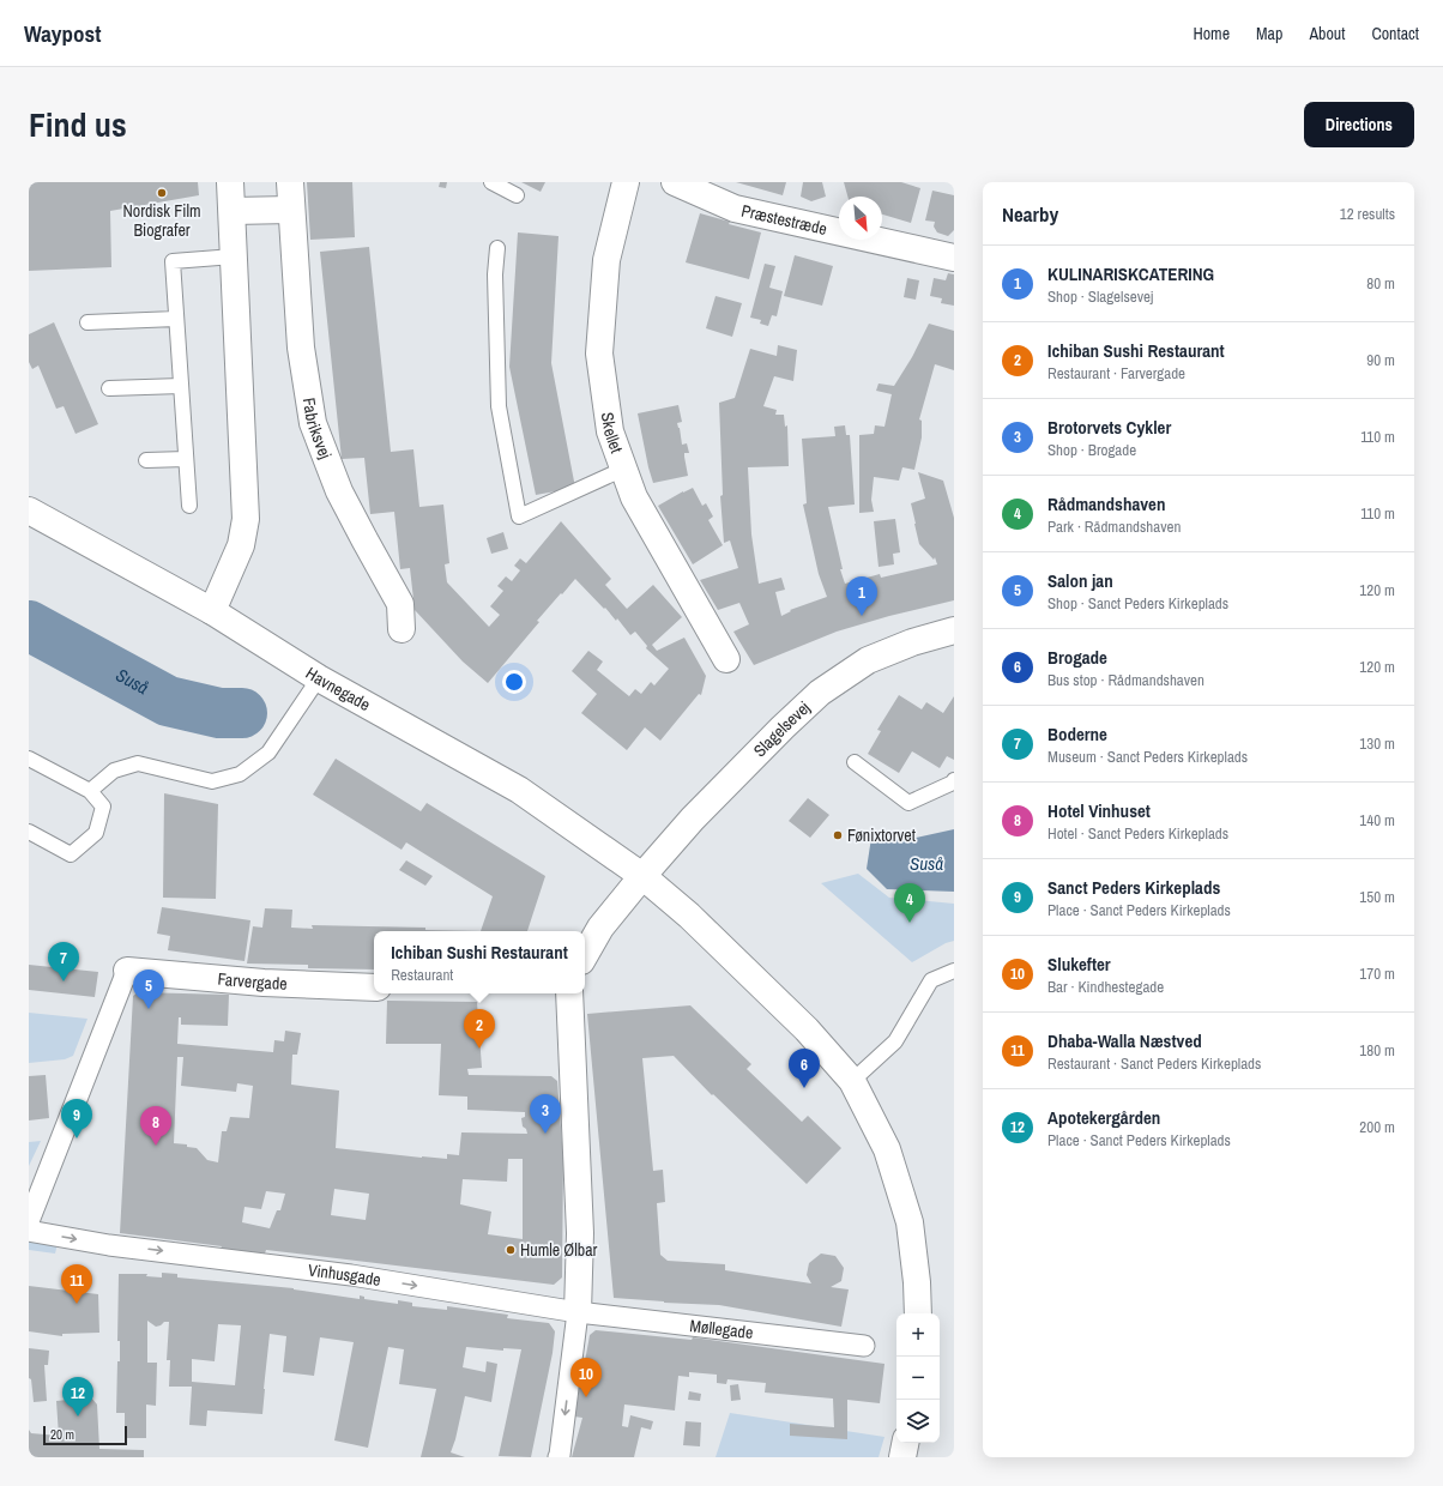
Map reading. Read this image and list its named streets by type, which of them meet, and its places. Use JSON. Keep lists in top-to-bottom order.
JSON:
{
  "streets": {
    "street": [
      "Præstestræde",
      "Fabriksvej",
      "Skellet",
      "Havnegade",
      "Slagelsevej",
      "Farvergade",
      "Vinhusgade",
      "Møllegade"
    ]
  },
  "crossings": [
    ["Havnegade", "Slagelsevej"],
    ["Vinhusgade", "Møllegade"]
  ],
  "one_way": ["Vinhusgade"],
  "water": ["Suså"],
  "places": ["Nordisk Film Biografer", "Fønixtorvet", "Humle Ølbar"],
  "scale_bar": "20 m",
  "north": "bottom right",
  "page": {
    "header": "Waypost",
    "nav": [
      "Home",
      "Map",
      "About",
      "Contact"
    ],
    "title": "Find us",
    "buttons": "Directions",
    "heading": ["Nearby", "12 results"],
    "list": [
      {
        "mark": "1",
        "name": "KULINARISKCATERING",
        "note": "Shop · Slagelsevej",
        "value": "80 m"
      },
      {
        "mark": "2",
        "name": "Ichiban Sushi Restaurant",
        "note": "Restaurant · Farvergade",
        "value": "90 m"
      },
      {
        "mark": "3",
        "name": "Brotorvets Cykler",
        "note": "Shop · Brogade",
        "value": "110 m"
      },
      {
        "mark": "4",
        "name": "Rådmandshaven",
        "note": "Park · Rådmandshaven",
        "value": "110 m"
      },
      {
        "mark": "5",
        "name": "Salon jan",
        "note": "Shop · Sanct Peders Kirkeplads",
        "value": "120 m"
      },
      {
        "mark": "6",
        "name": "Brogade",
        "note": "Bus stop · Rådmandshaven",
        "value": "120 m"
      },
      {
        "mark": "7",
        "name": "Boderne",
        "note": "Museum · Sanct Peders Kirkeplads",
        "value": "130 m"
      },
      {
        "mark": "8",
        "name": "Hotel Vinhuset",
        "note": "Hotel · Sanct Peders Kirkeplads",
        "value": "140 m"
      },
      {
        "mark": "9",
        "name": "Sanct Peders Kirkeplads",
        "note": "Place · Sanct Peders Kirkeplads",
        "value": "150 m"
      },
      {
        "mark": "10",
        "name": "Slukefter",
        "note": "Bar · Kindhestegade",
        "value": "170 m"
      },
      {
        "mark": "11",
        "name": "Dhaba-Walla Næstved",
        "note": "Restaurant · Sanct Peders Kirkeplads",
        "value": "180 m"
      },
      {
        "mark": "12",
        "name": "Apotekergården",
        "note": "Place · Sanct Peders Kirkeplads",
        "value": "200 m"
      }
    ],
    "pins": [
      "1",
      "4",
      "7",
      "5",
      "2",
      "6",
      "3",
      "9",
      "8",
      "11",
      "10",
      "12"
    ],
    "popup": ["Ichiban Sushi Restaurant", "Restaurant"],
    "map_buttons": ["+", "−"],
    "scale": "20 m"
  }
}
